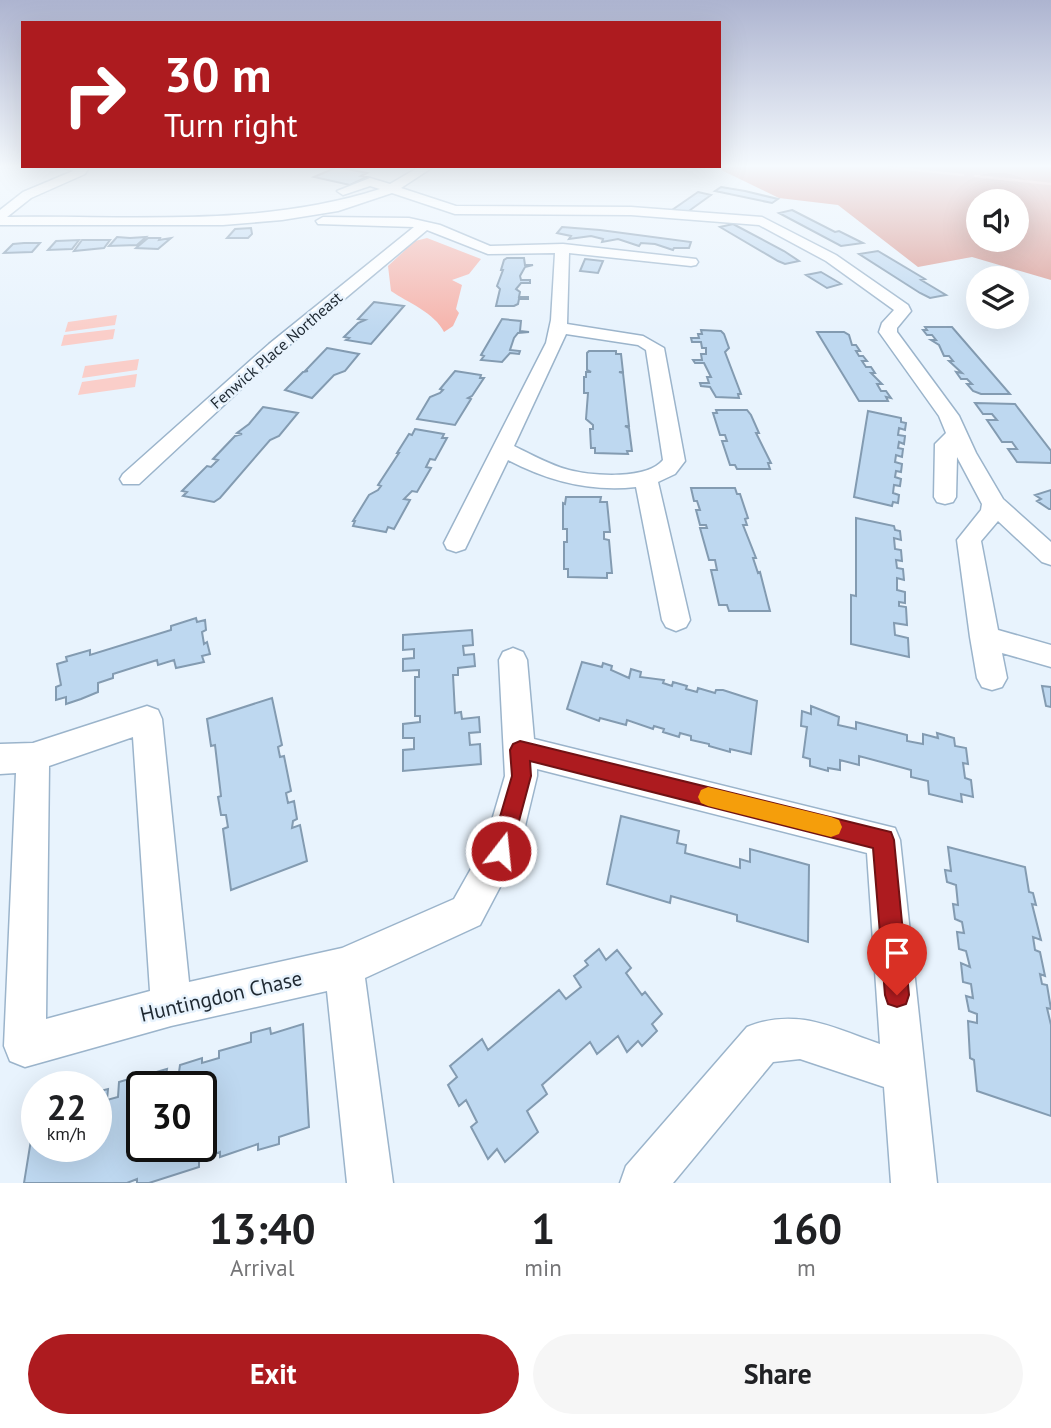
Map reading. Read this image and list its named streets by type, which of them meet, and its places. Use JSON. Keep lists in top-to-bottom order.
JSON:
{
  "streets": {
    "street": ["Fenwick Place Northeast", "Huntingdon Chase"]
  },
  "page": {
    "turn": ["30 m", "Turn right"],
    "speed": "22 km/h",
    "limit": "30",
    "eta": [
      "13:40",
      "Arrival",
      "1",
      "min",
      "160",
      "m"
    ],
    "buttons": ["Exit", "Share"]
  }
}
